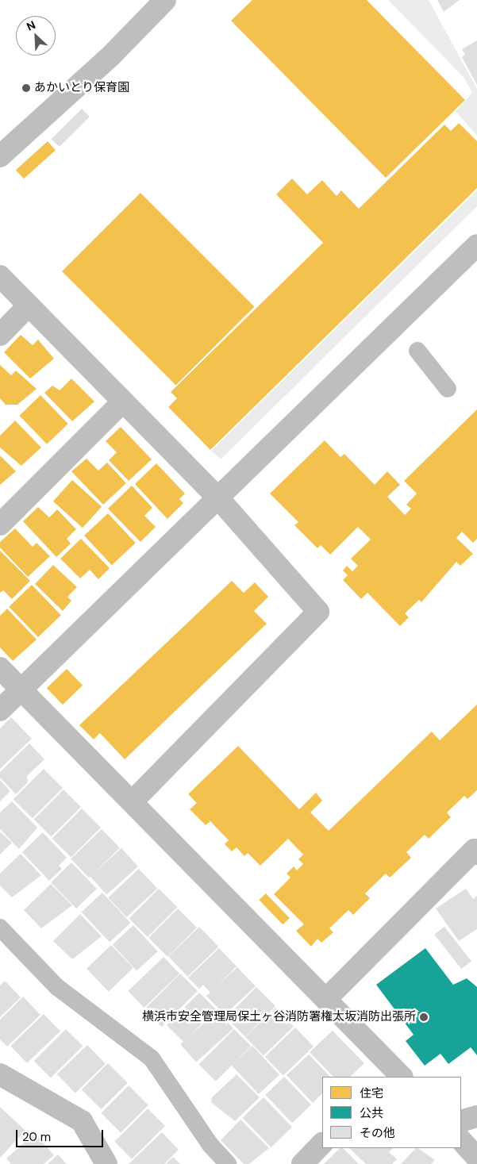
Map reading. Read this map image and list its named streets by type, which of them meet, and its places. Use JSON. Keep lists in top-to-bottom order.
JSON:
{
  "places": ["あかいとり保育園", "横浜市安全管理局保土ヶ谷消防署権太坂消防出張所"],
  "legend": ["住宅", "公共", "その他"],
  "scale_bar": "20 m",
  "north": "top left"
}
